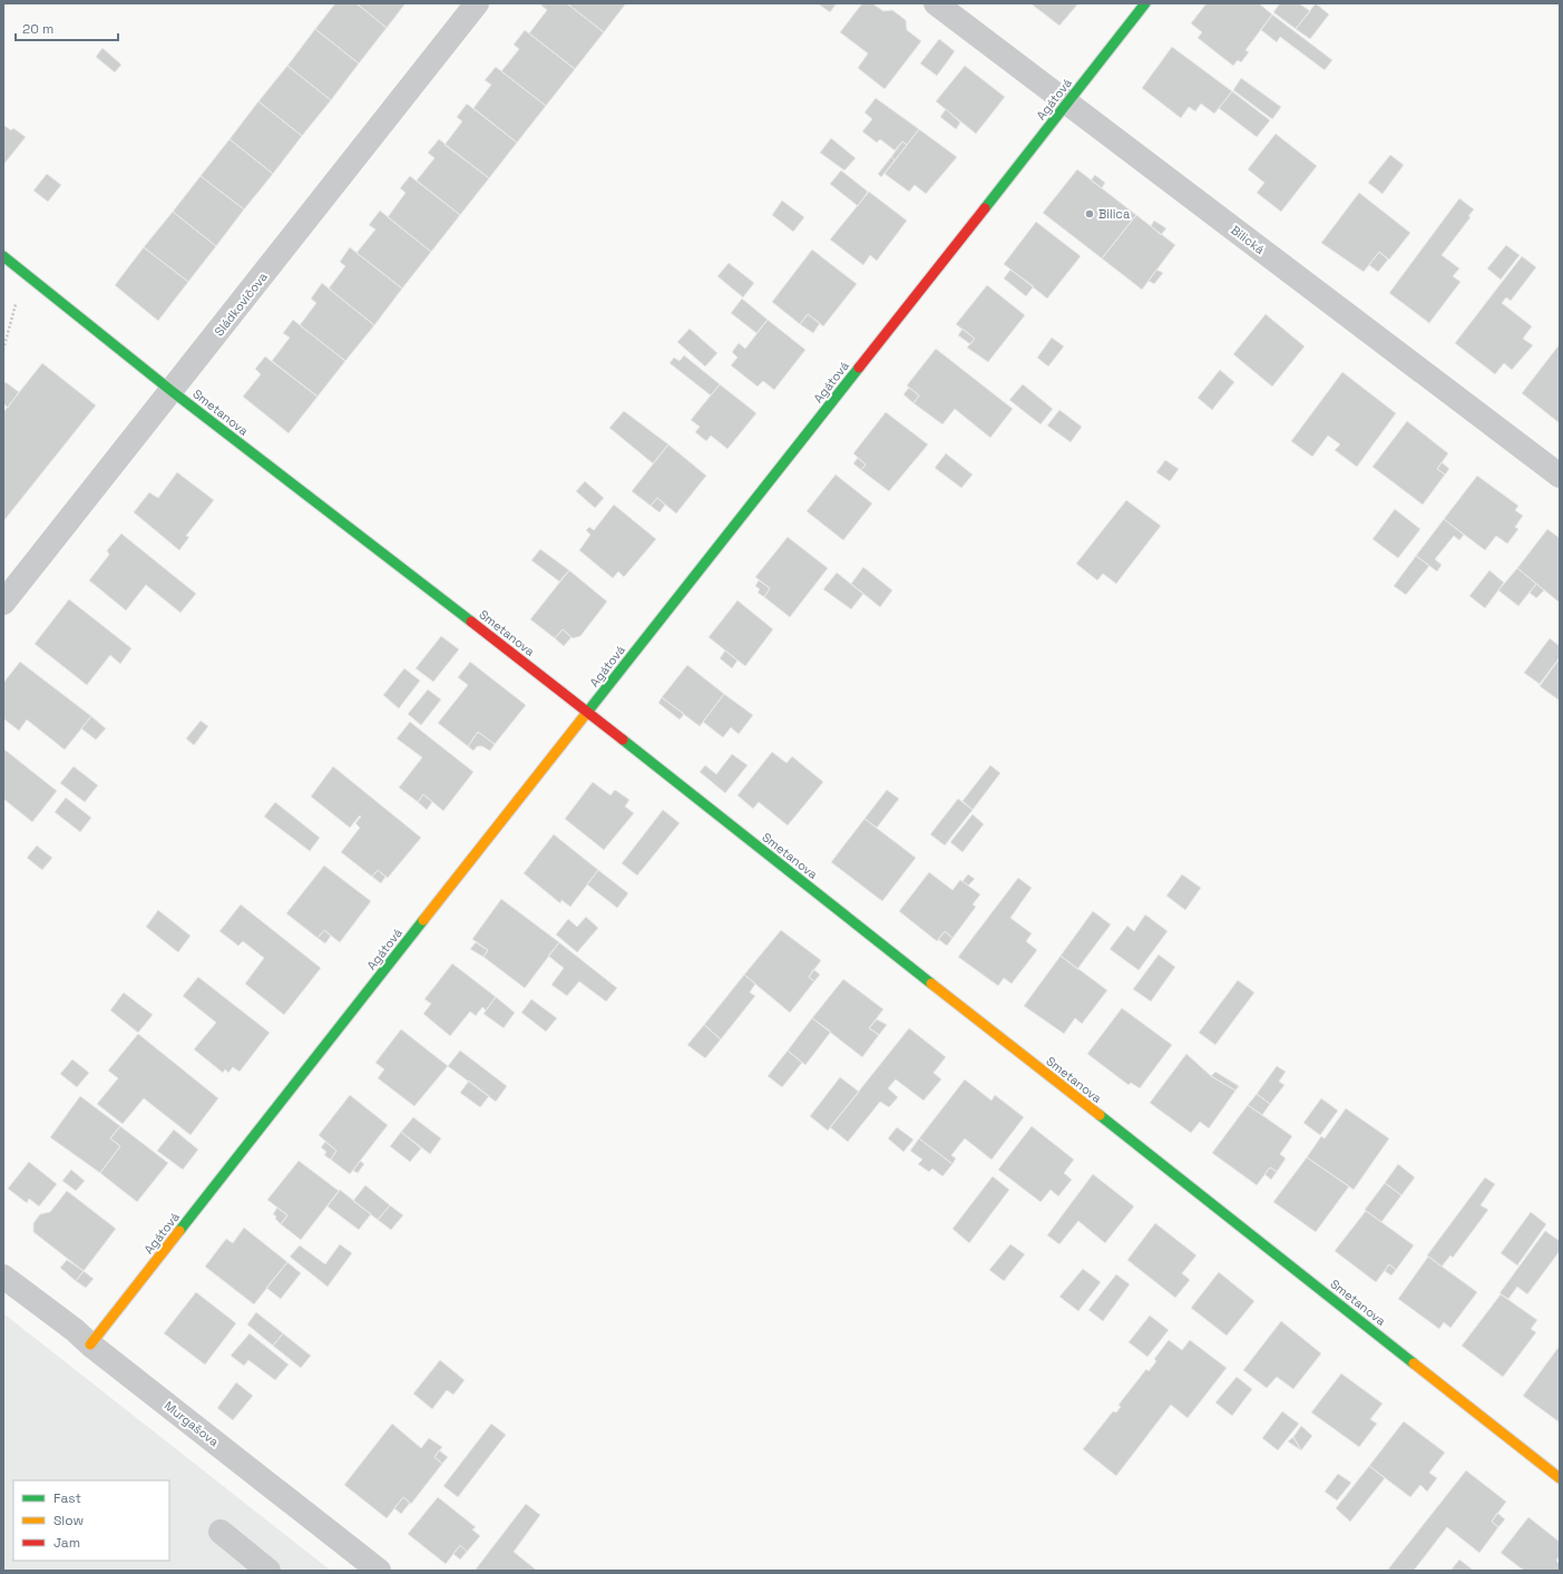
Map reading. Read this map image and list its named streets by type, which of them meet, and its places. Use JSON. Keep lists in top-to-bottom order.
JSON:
{
  "streets": {
    "street": [
      "Agátová",
      "Bilická",
      "Sládkovičova",
      "Smetanova",
      "Murgašova"
    ]
  },
  "crossings": [
    ["Agátová", "Bilická"],
    ["Agátová", "Smetanova"],
    ["Agátová", "Murgašova"],
    ["Sládkovičova", "Smetanova"]
  ],
  "places": ["Bilica"],
  "legend": ["Fast", "Slow", "Jam"],
  "scale_bar": "20 m"
}
